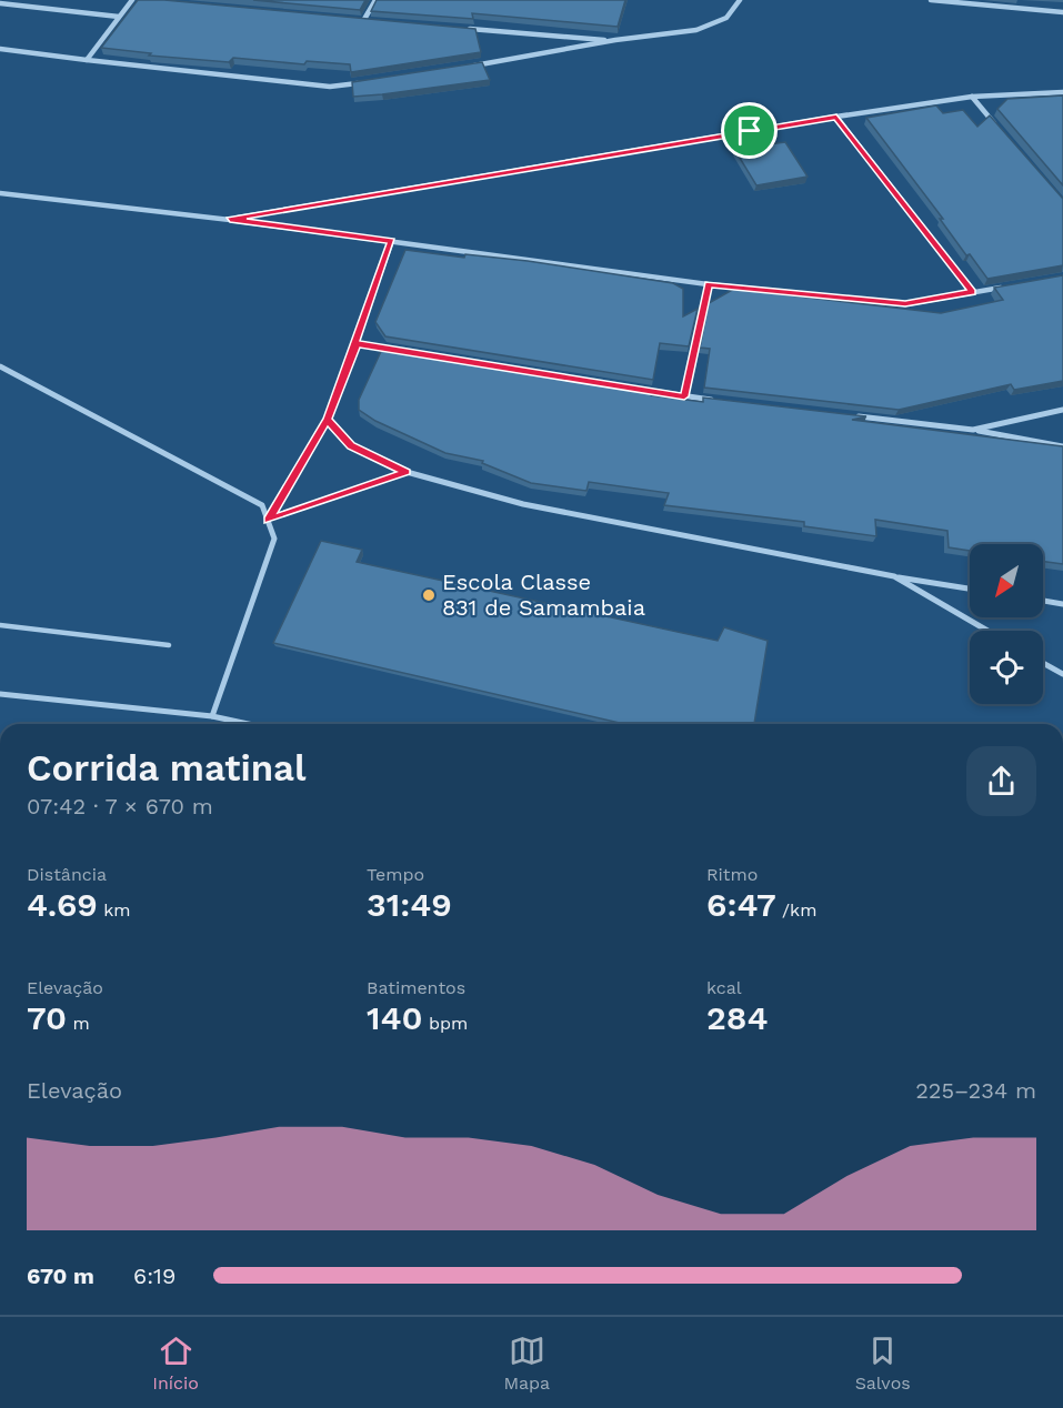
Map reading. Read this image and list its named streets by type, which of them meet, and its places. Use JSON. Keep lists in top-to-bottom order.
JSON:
{
  "places": ["Escola Classe 831 de Samambaia"],
  "north": "bottom left",
  "page": {
    "heading": ["Corrida matinal", "07:42 · 7 × 670 m"],
    "stats": [
      ["Distância", "4.69 km"],
      ["Tempo", "31:49"],
      ["Ritmo", "6:47 /km"],
      ["Elevação", "70 m"],
      ["Batimentos", "140 bpm"],
      ["kcal", "284"]
    ],
    "chart": ["Elevação", "225–234 m"],
    "list": [
      {
        "name": "670 m",
        "note": "6:19"
      }
    ],
    "tabs": ["Início", "Mapa", "Salvos"]
  }
}
